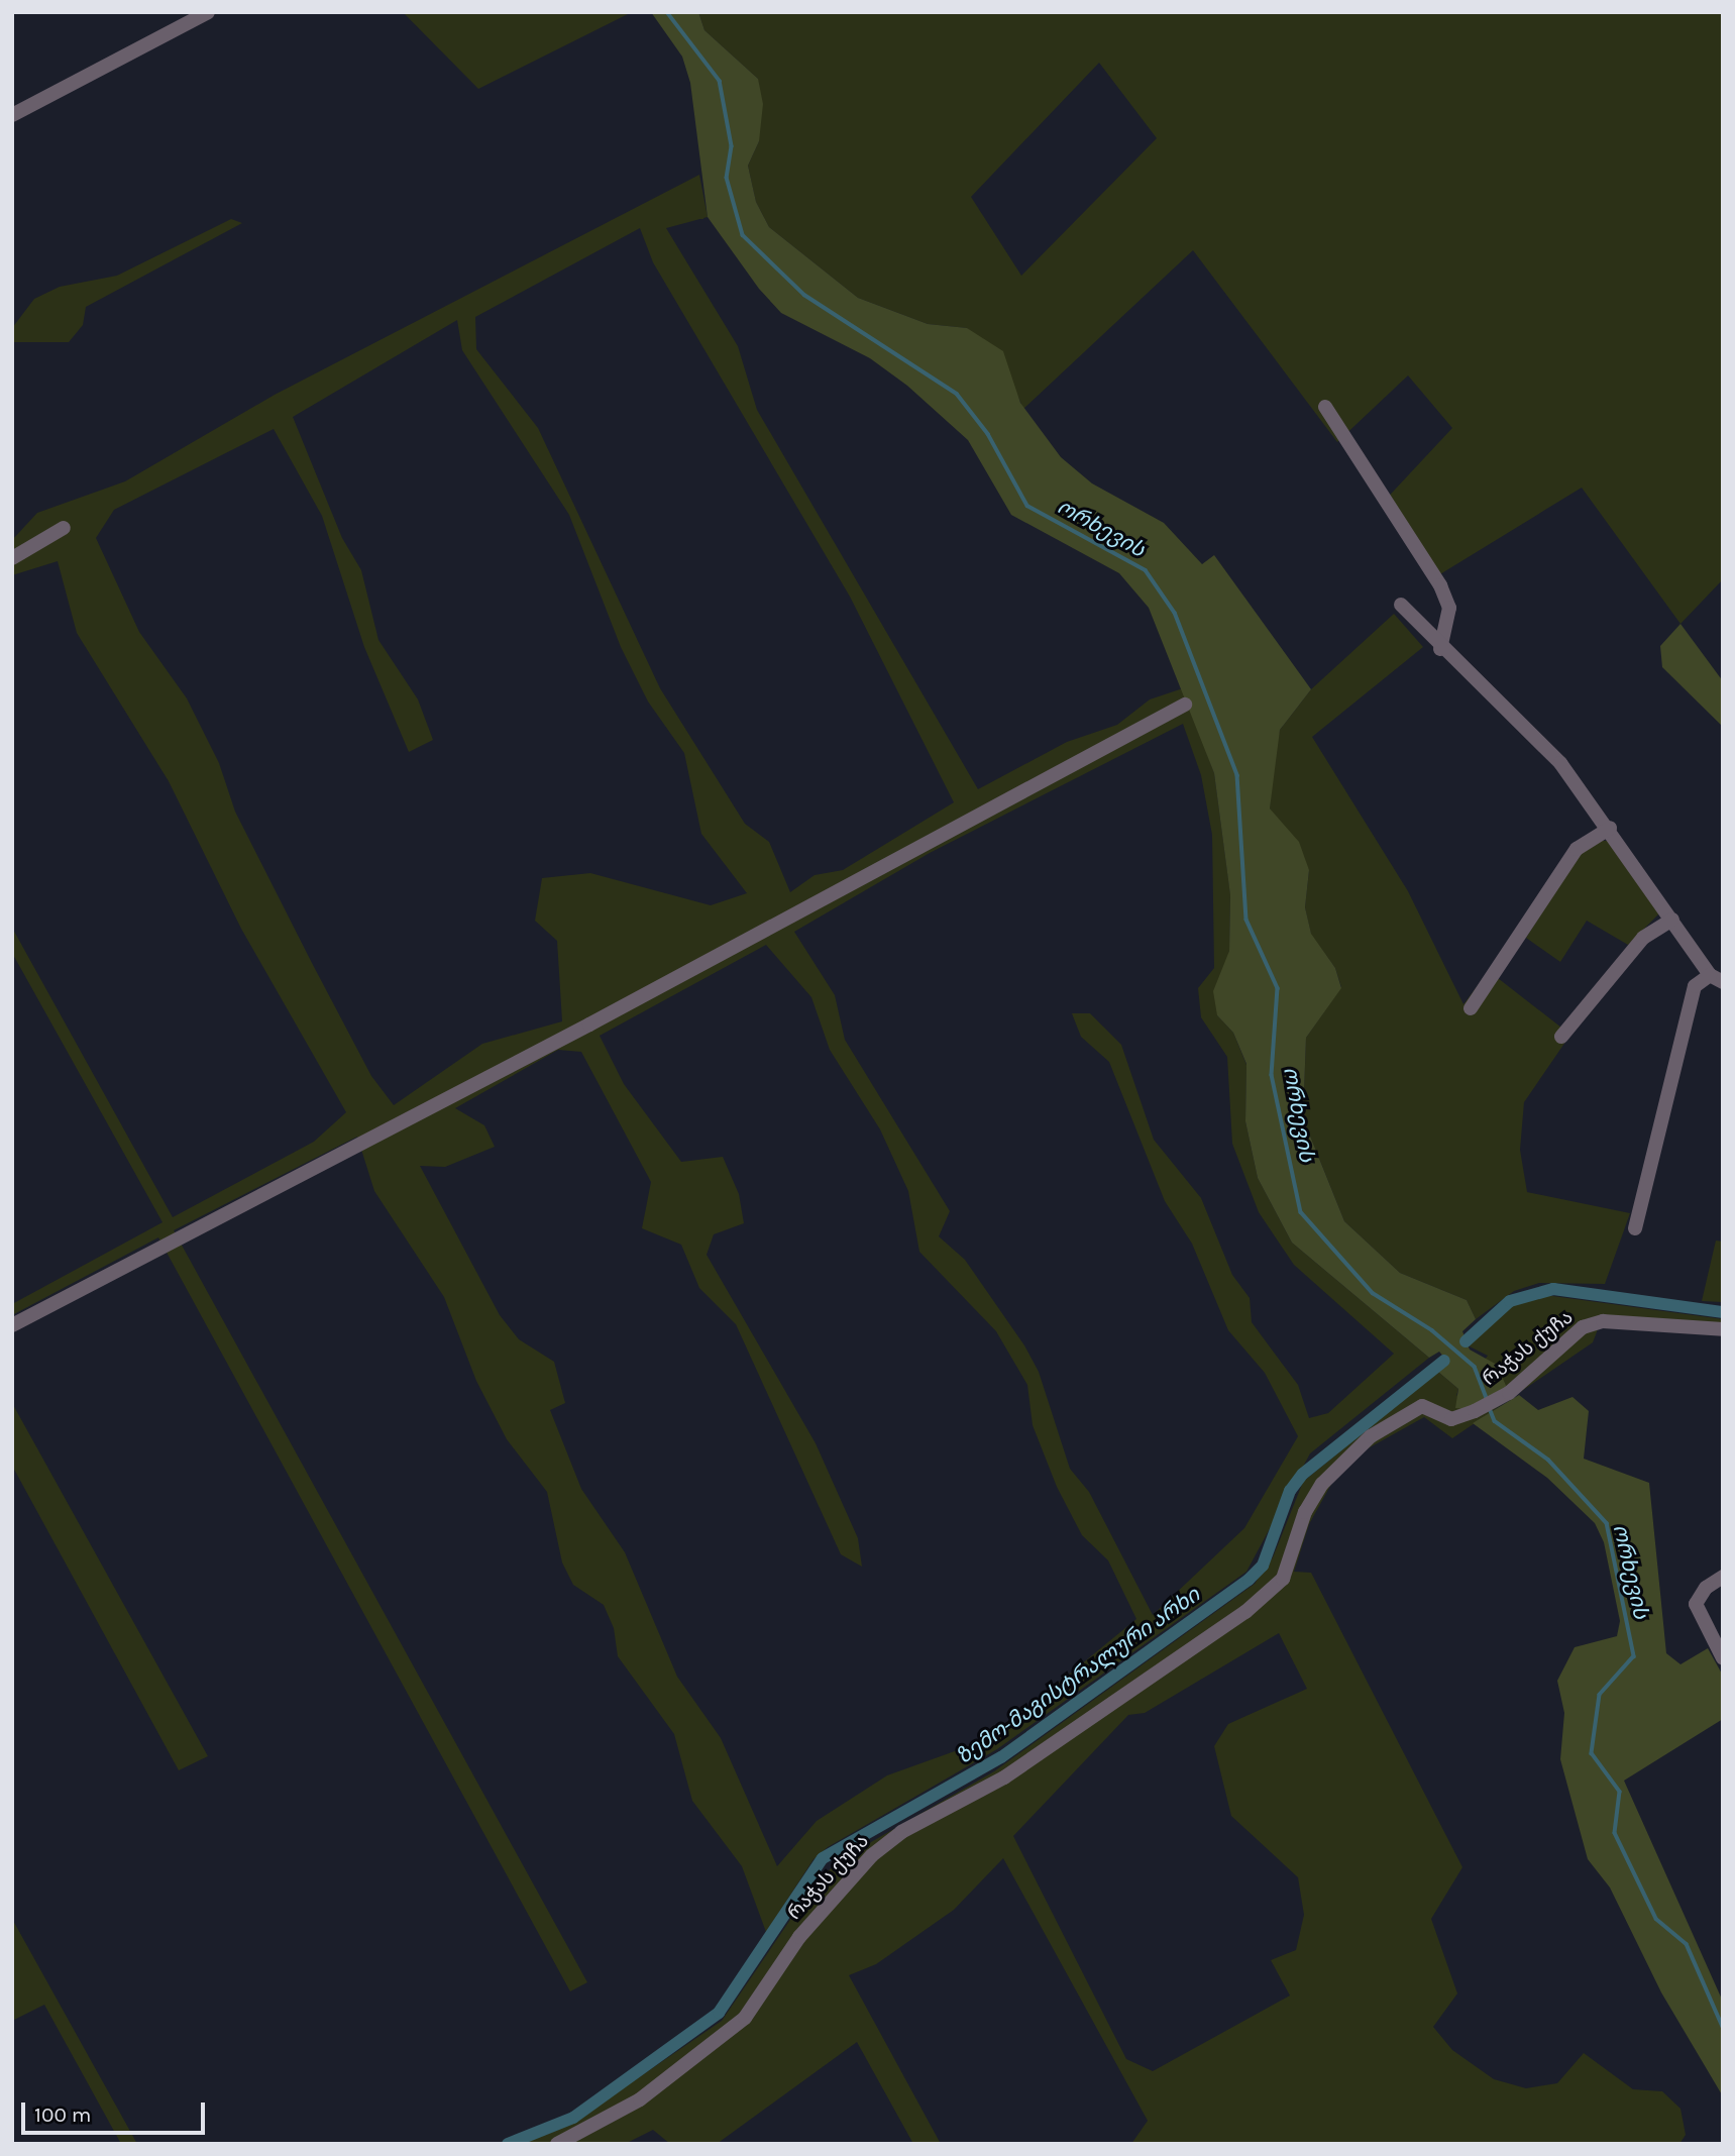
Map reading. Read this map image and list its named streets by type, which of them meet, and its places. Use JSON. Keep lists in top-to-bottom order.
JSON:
{
  "streets": {
    "street": ["რაჭას ქუჩა"]
  },
  "water": ["ორხევის", "ზემო-მაგისტრალური არხი"],
  "scale_bar": "100 m"
}
